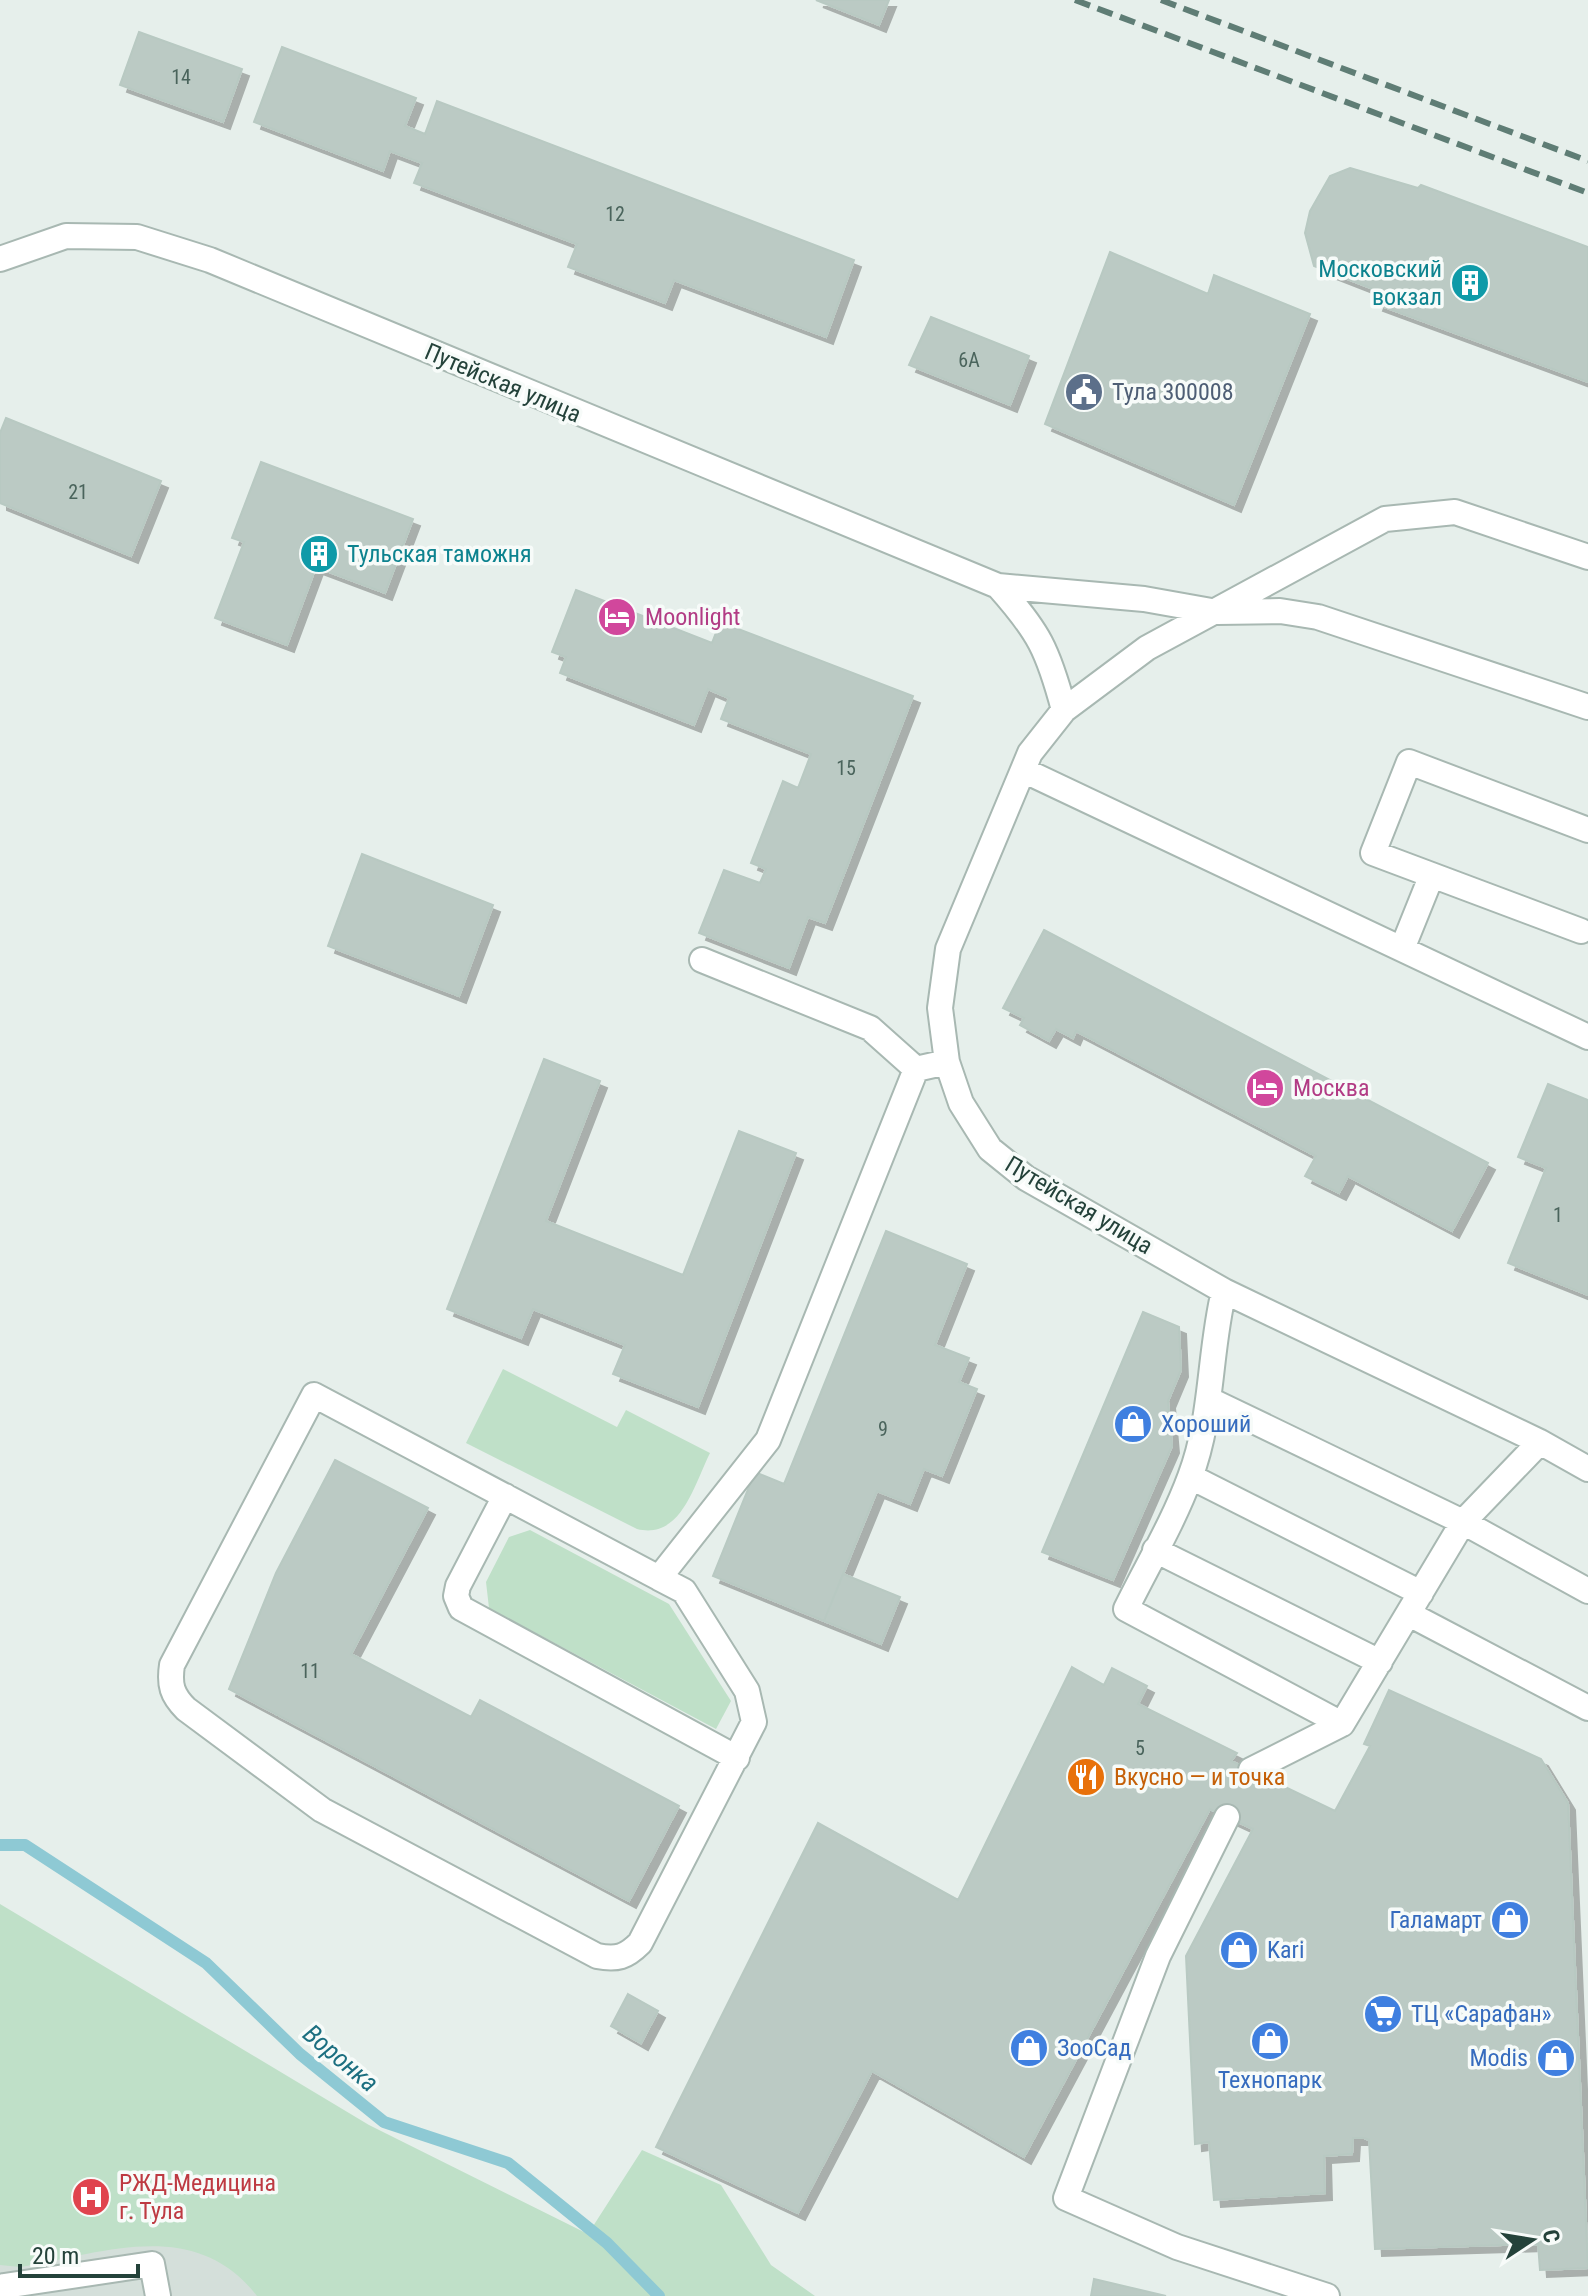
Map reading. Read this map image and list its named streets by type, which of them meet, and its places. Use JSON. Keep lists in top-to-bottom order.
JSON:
{
  "streets": {
    "street": ["Путейская улица"]
  },
  "water": ["Воронка"],
  "places": {
    "building": ["Московский вокзал", "Тульская таможня"],
    "public building": ["Тула 300008"],
    "hotel": ["Moonlight", "Москва"],
    "shop": [
      "Хороший",
      "Галамарт",
      "Kari",
      "Технопарк",
      "ЗооСад",
      "Modis"
    ],
    "restaurant": ["Вкусно — и точка"],
    "supermarket": ["ТЦ «Сарафан»"],
    "hospital": ["РЖД-Медицина г. Тула"]
  },
  "house_numbers": [
    "14",
    "12",
    "6А",
    "21",
    "15",
    "1",
    "9",
    "11",
    "5"
  ],
  "scale_bar": "20 m",
  "north": "right"
}
